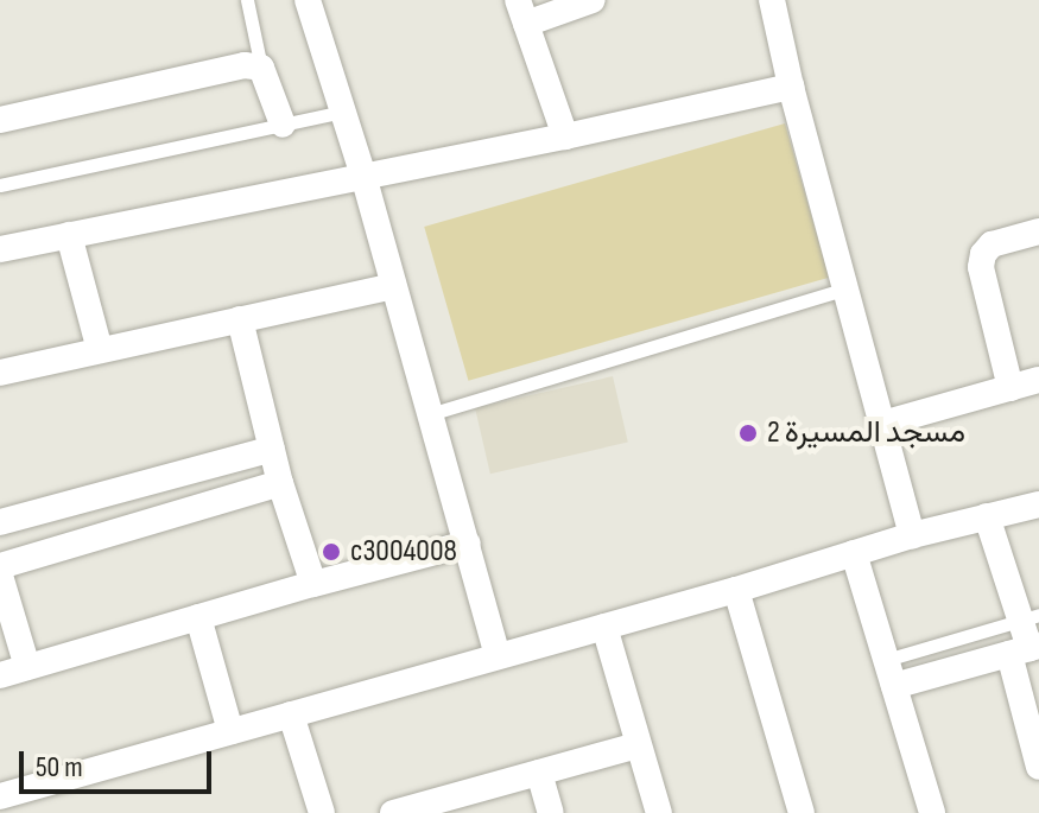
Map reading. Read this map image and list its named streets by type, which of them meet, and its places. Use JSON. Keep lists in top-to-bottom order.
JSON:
{
  "places": ["مسجد المسيرة 2", "c3004008"],
  "scale_bar": "50 m"
}
